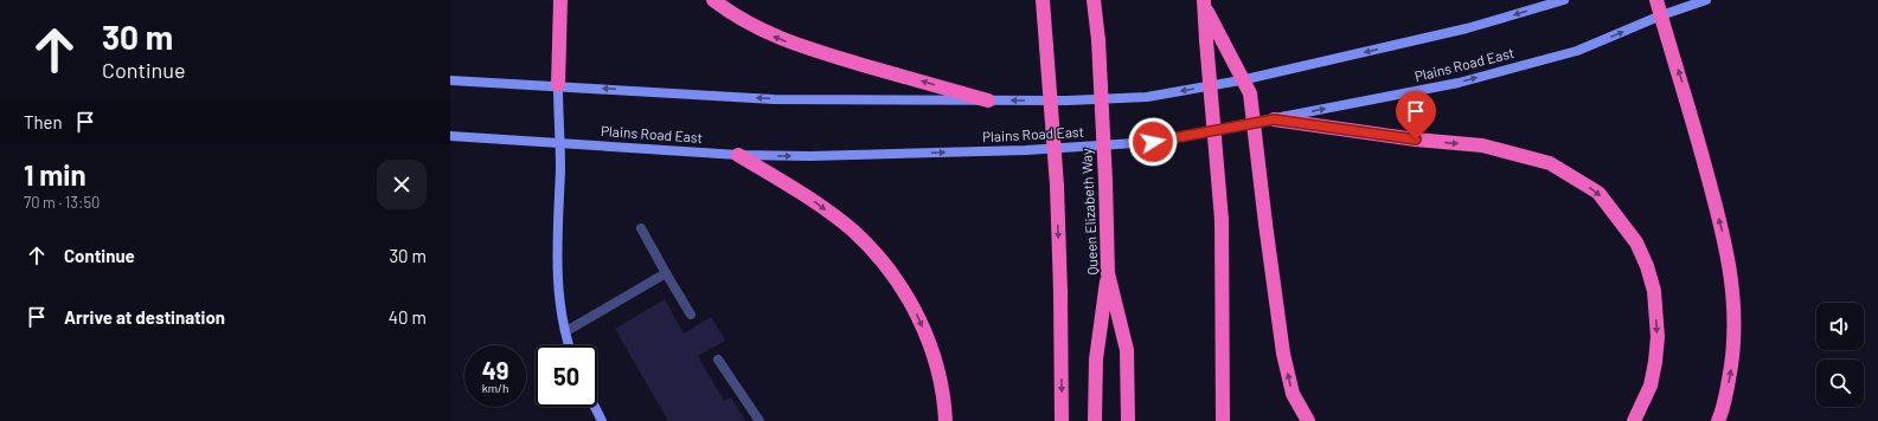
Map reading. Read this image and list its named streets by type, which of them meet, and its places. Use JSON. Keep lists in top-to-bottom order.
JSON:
{
  "streets": {
    "highway": ["Queen Elizabeth Way"],
    "main road": ["Plains Road East"]
  },
  "page": {
    "turn": ["30 m", "Continue"],
    "then": "Then",
    "heading": ["1 min", "70 m · 13:50"],
    "list": [
      {
        "name": "Continue",
        "value": "30 m"
      },
      {
        "name": "Arrive at destination",
        "value": "40 m"
      }
    ],
    "speed": "49 km/h",
    "limit": "50"
  }
}
